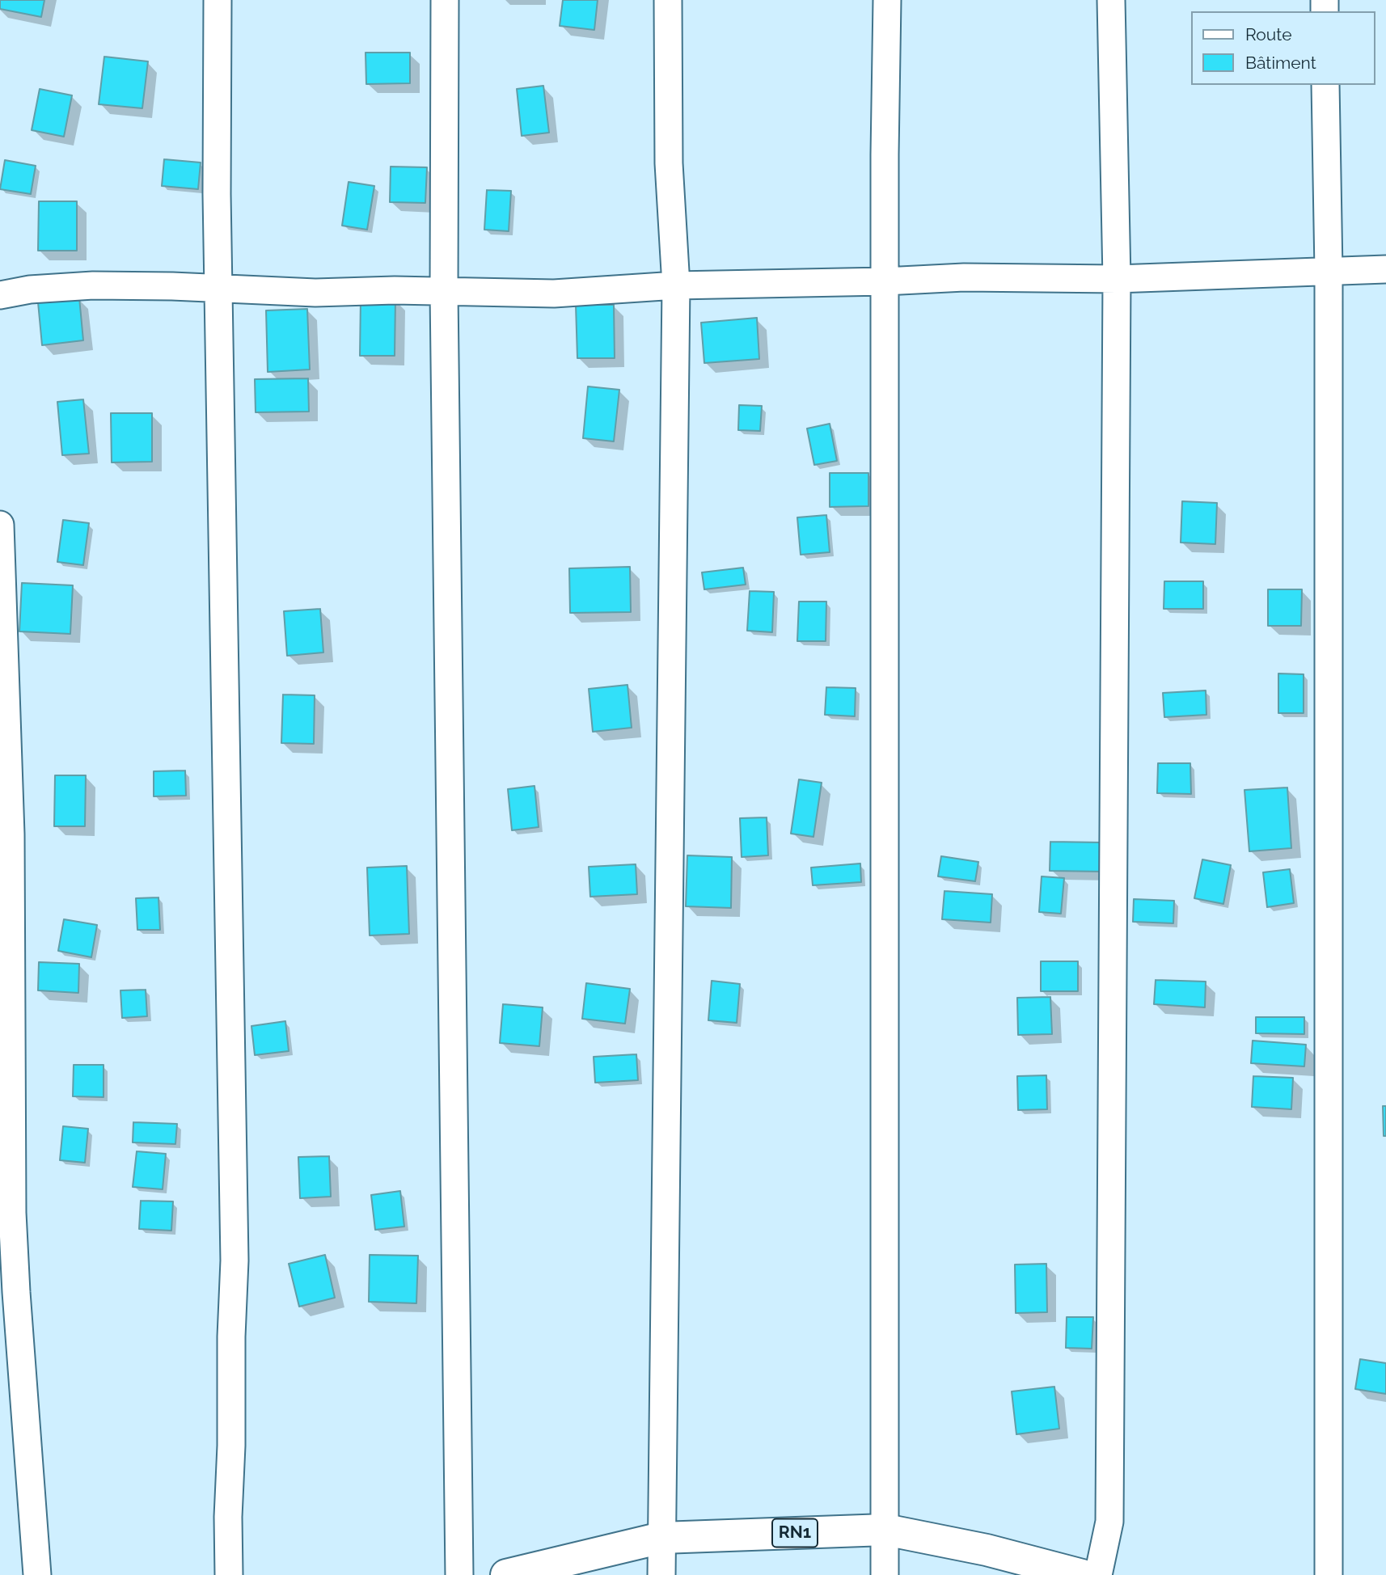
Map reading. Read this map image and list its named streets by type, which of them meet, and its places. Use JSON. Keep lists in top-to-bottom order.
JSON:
{
  "streets": {
    "highway": ["RN1"]
  },
  "legend": ["Route", "Bâtiment"]
}
